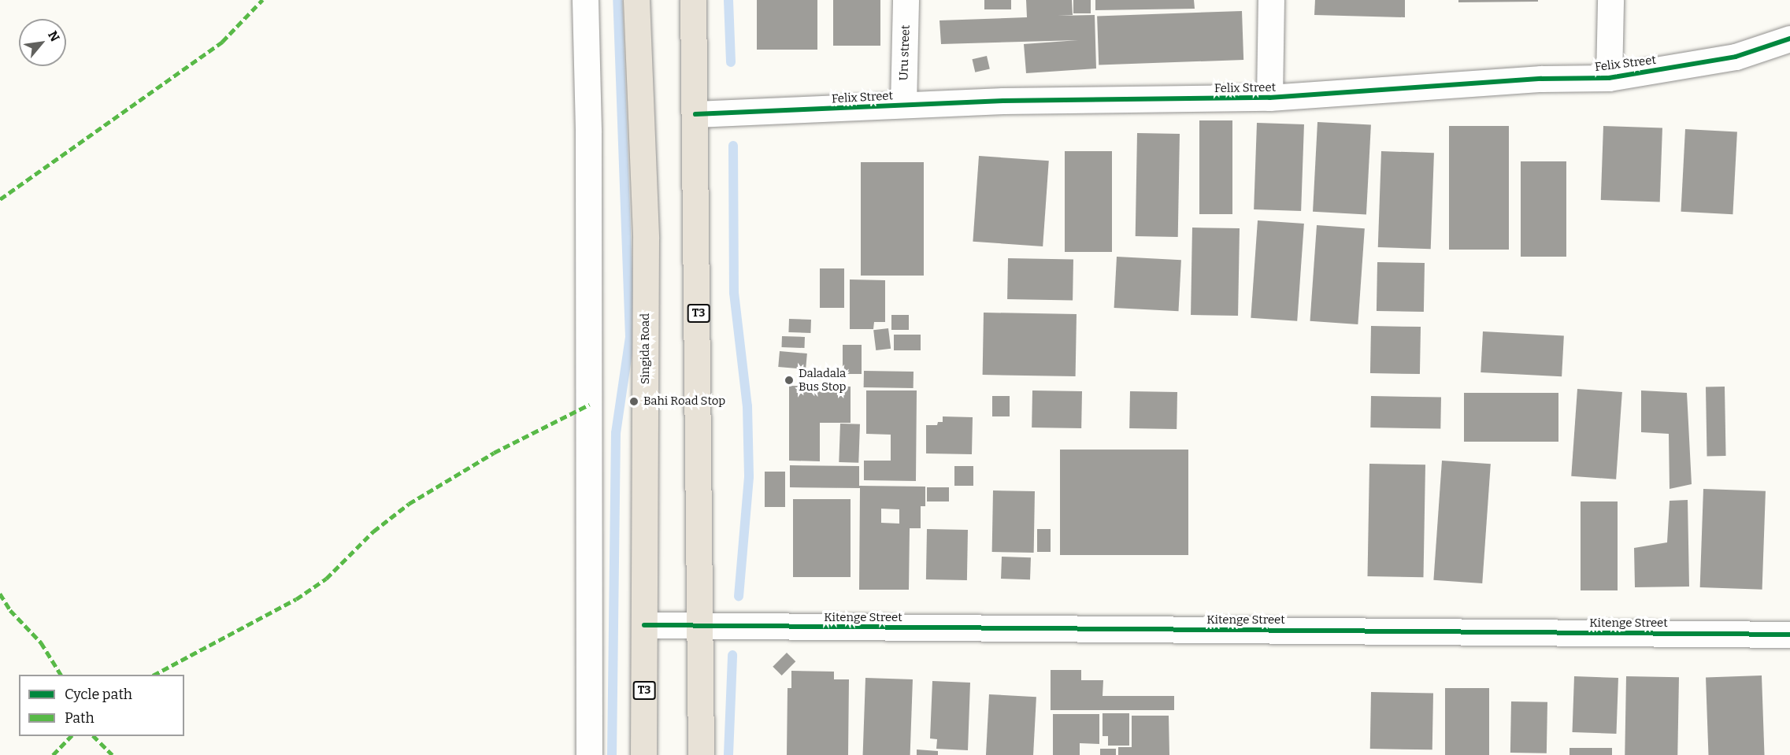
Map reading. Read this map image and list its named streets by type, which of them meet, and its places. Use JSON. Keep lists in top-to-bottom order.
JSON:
{
  "streets": {
    "highway": ["T3", "Singida Road"],
    "street": ["Uru street", "Felix Street", "Kitenge Street"]
  },
  "crossings": [
    ["Uru street", "Felix Street"],
    ["Felix Street", "T3"],
    ["T3", "Kitenge Street"],
    ["Singida Road", "Kitenge Street"]
  ],
  "places": ["Daladala Bus Stop", "Bahi Road Stop"],
  "legend": ["Cycle path", "Path"],
  "north": "top right"
}
